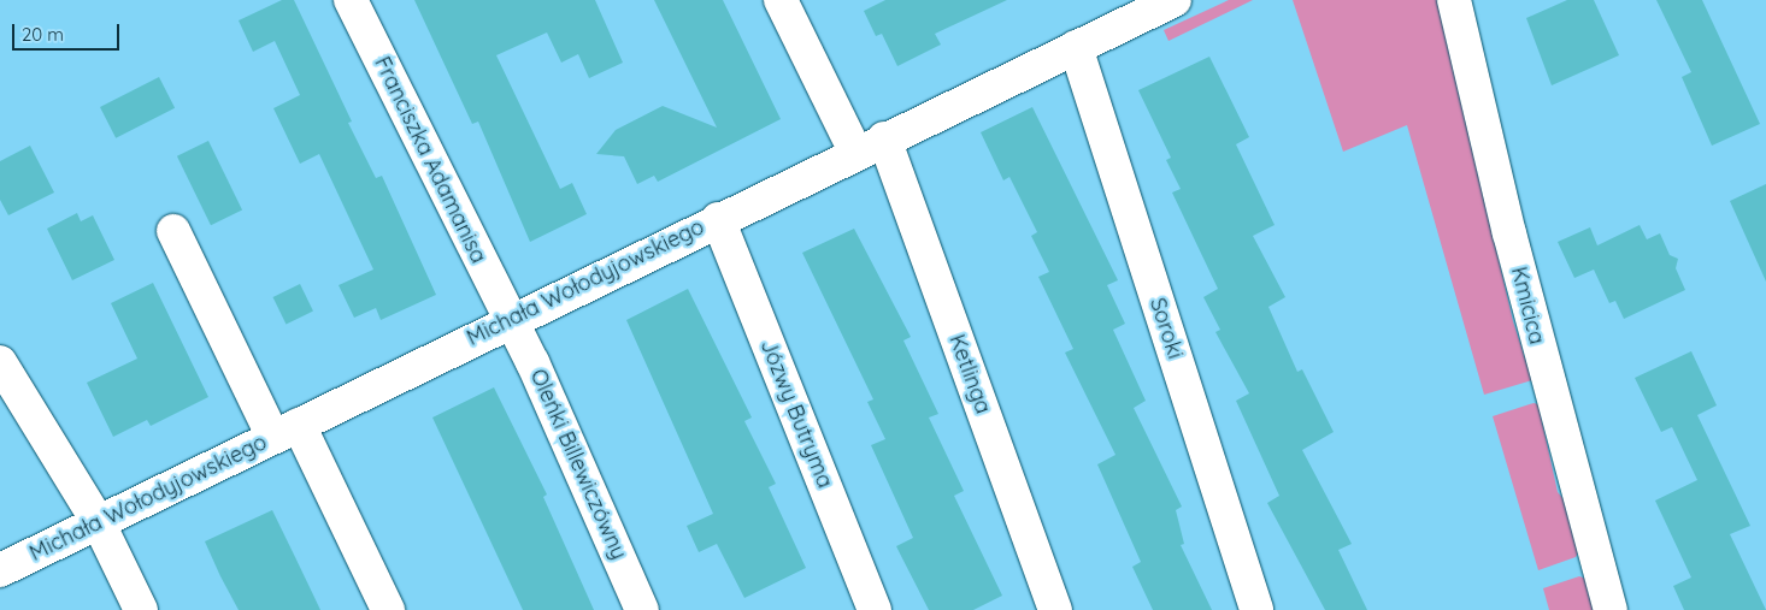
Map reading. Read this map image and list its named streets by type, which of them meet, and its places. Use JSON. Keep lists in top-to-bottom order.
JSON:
{
  "streets": {
    "street": [
      "Franciszka Adamanisa",
      "Michała Wołodyjowskiego",
      "Kmicica",
      "Soroki",
      "Ketlinga",
      "Józwy Butryma",
      "Oleńki Billewiczówny"
    ]
  },
  "crossings": [
    ["Franciszka Adamanisa", "Michała Wołodyjowskiego"],
    ["Franciszka Adamanisa", "Oleńki Billewiczówny"],
    ["Michała Wołodyjowskiego", "Soroki"],
    ["Michała Wołodyjowskiego", "Ketlinga"],
    ["Michała Wołodyjowskiego", "Józwy Butryma"],
    ["Michała Wołodyjowskiego", "Oleńki Billewiczówny"]
  ],
  "scale_bar": "20 m"
}
